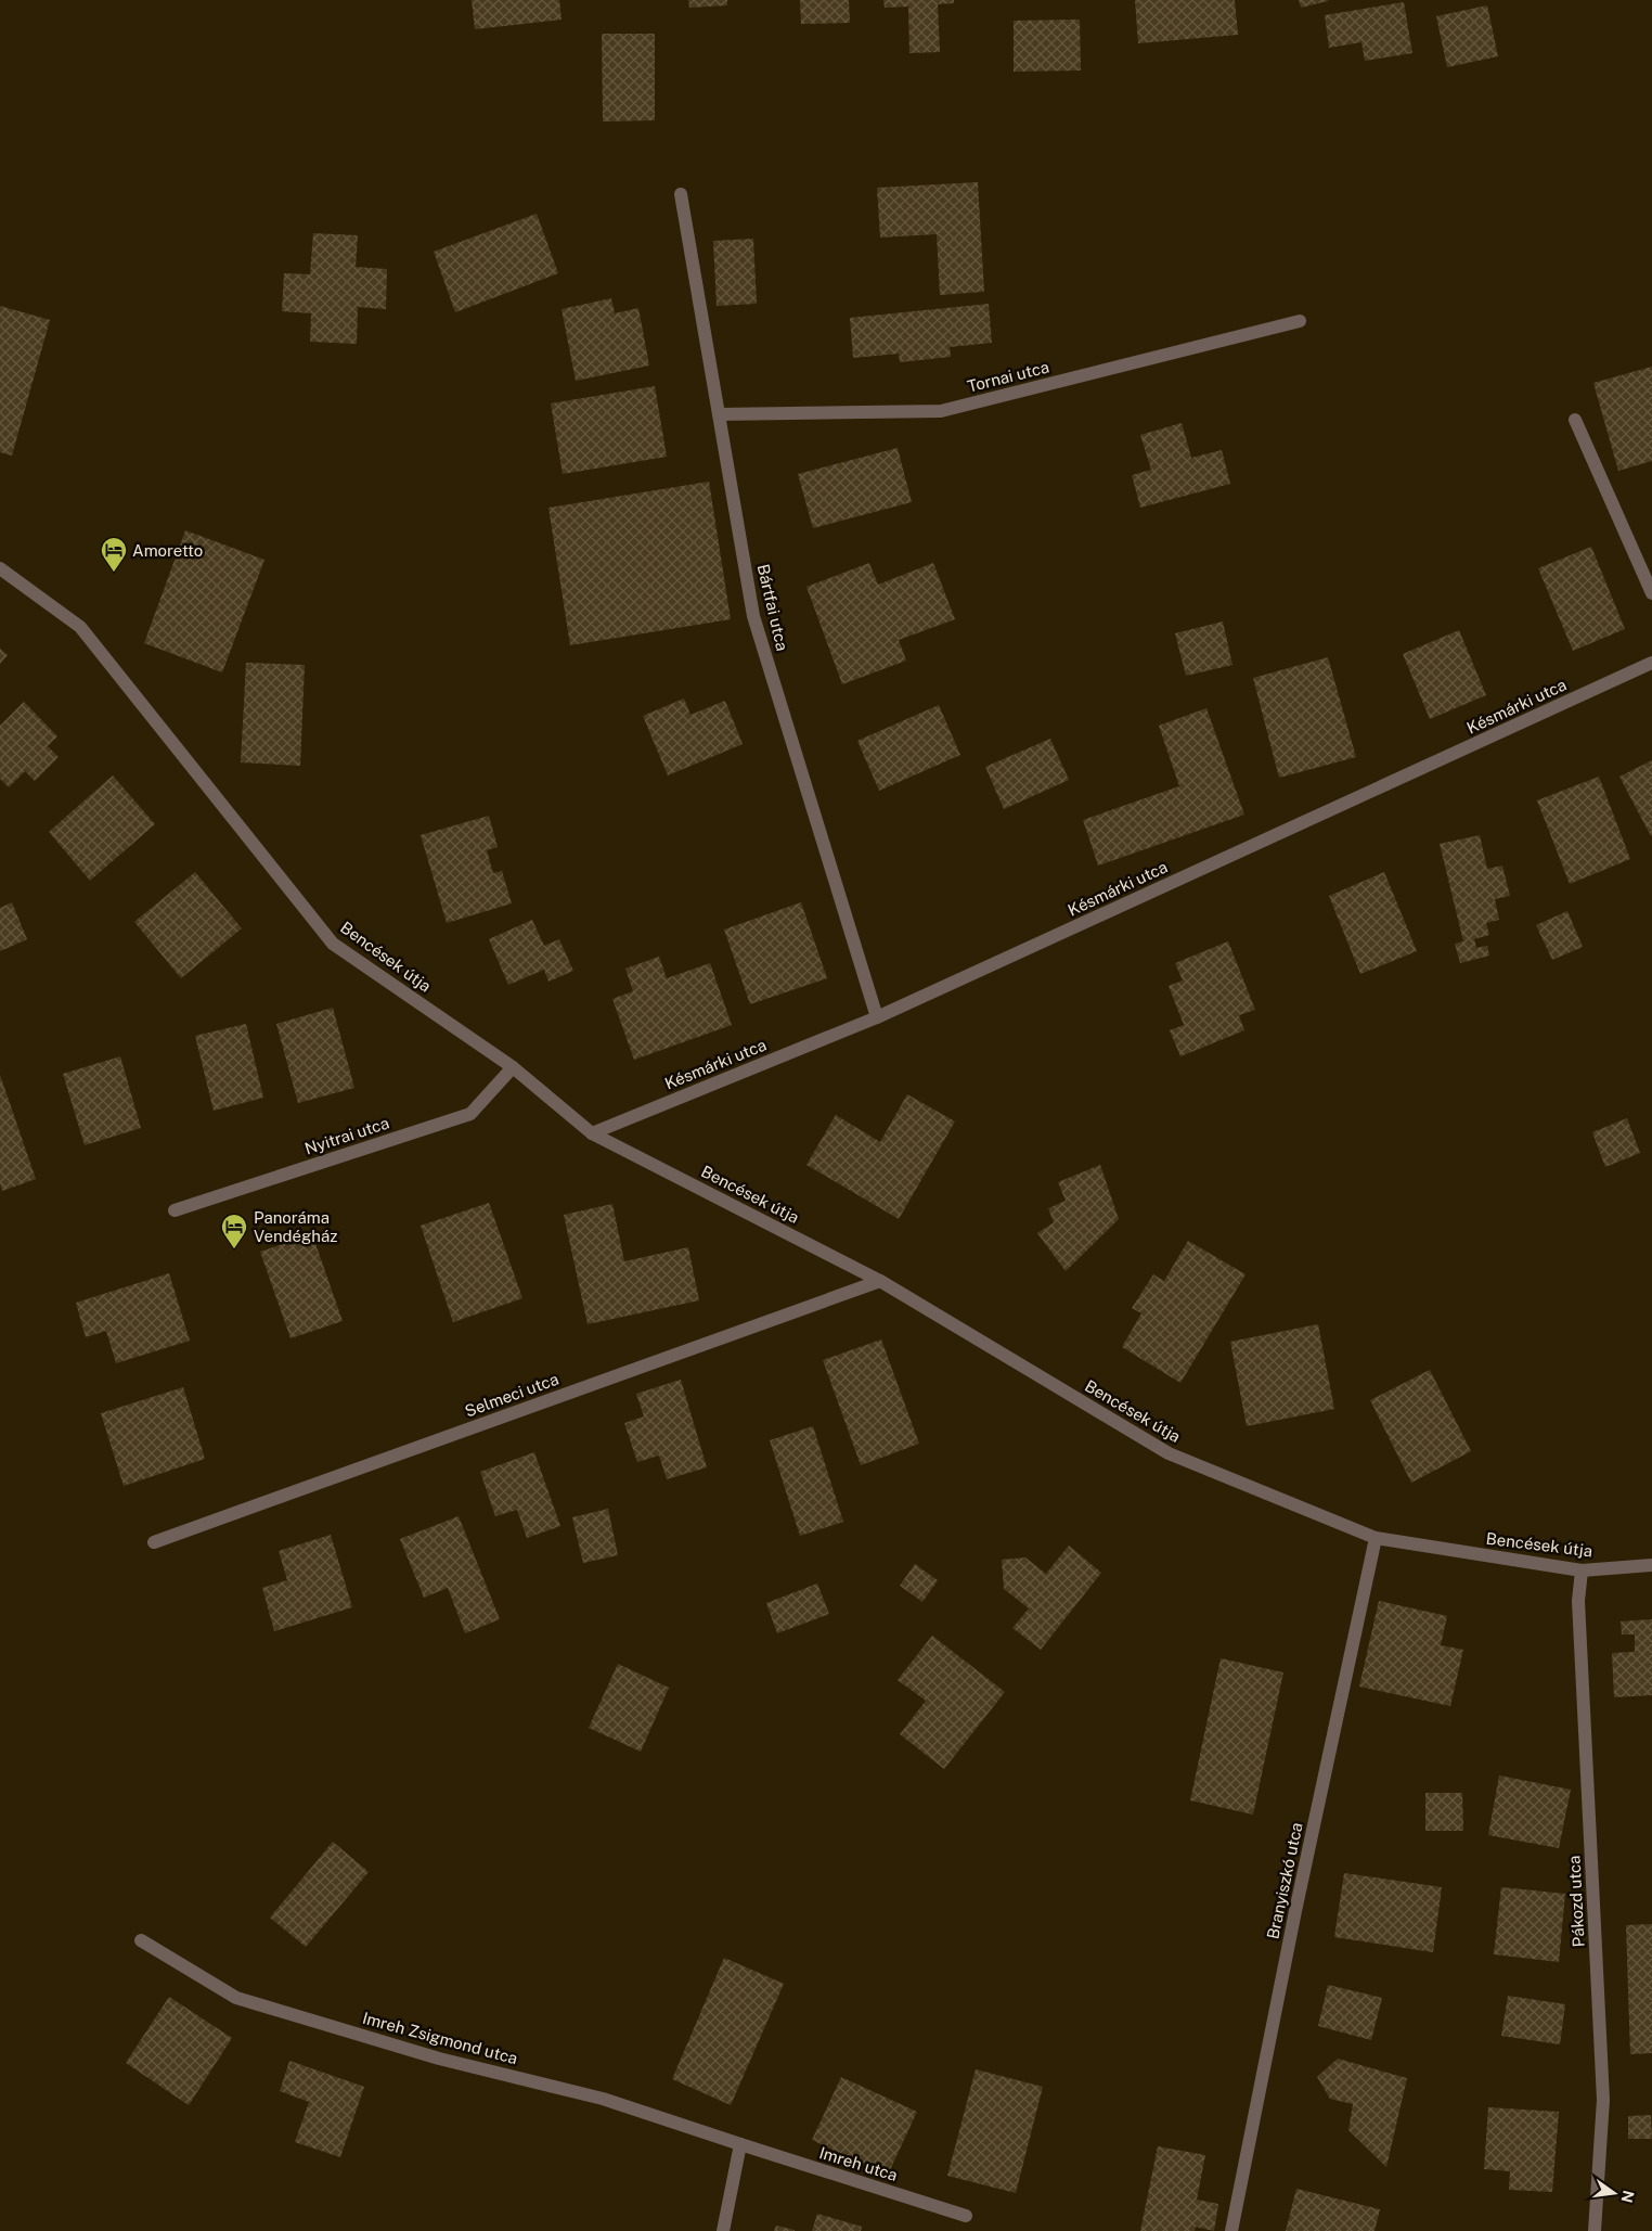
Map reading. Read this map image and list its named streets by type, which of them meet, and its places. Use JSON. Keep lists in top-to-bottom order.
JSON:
{
  "streets": {
    "street": [
      "Tornai utca",
      "Bártfai utca",
      "Késmárki utca",
      "Bencések útja",
      "Nyitrai utca",
      "Selmeci utca",
      "Branyiszkó utca",
      "Pákozd utca",
      "Imreh Zsigmond utca",
      "Imreh utca"
    ]
  },
  "crossings": [
    ["Tornai utca", "Bártfai utca"],
    ["Bártfai utca", "Késmárki utca"],
    ["Késmárki utca", "Bencések útja"],
    ["Bencések útja", "Nyitrai utca"],
    ["Bencések útja", "Selmeci utca"],
    ["Bencések útja", "Branyiszkó utca"],
    ["Bencések útja", "Pákozd utca"],
    ["Imreh Zsigmond utca", "Imreh utca"]
  ],
  "places": {
    "hotel": ["Amoretto", "Panoráma Vendégház"]
  },
  "north": "right"
}
